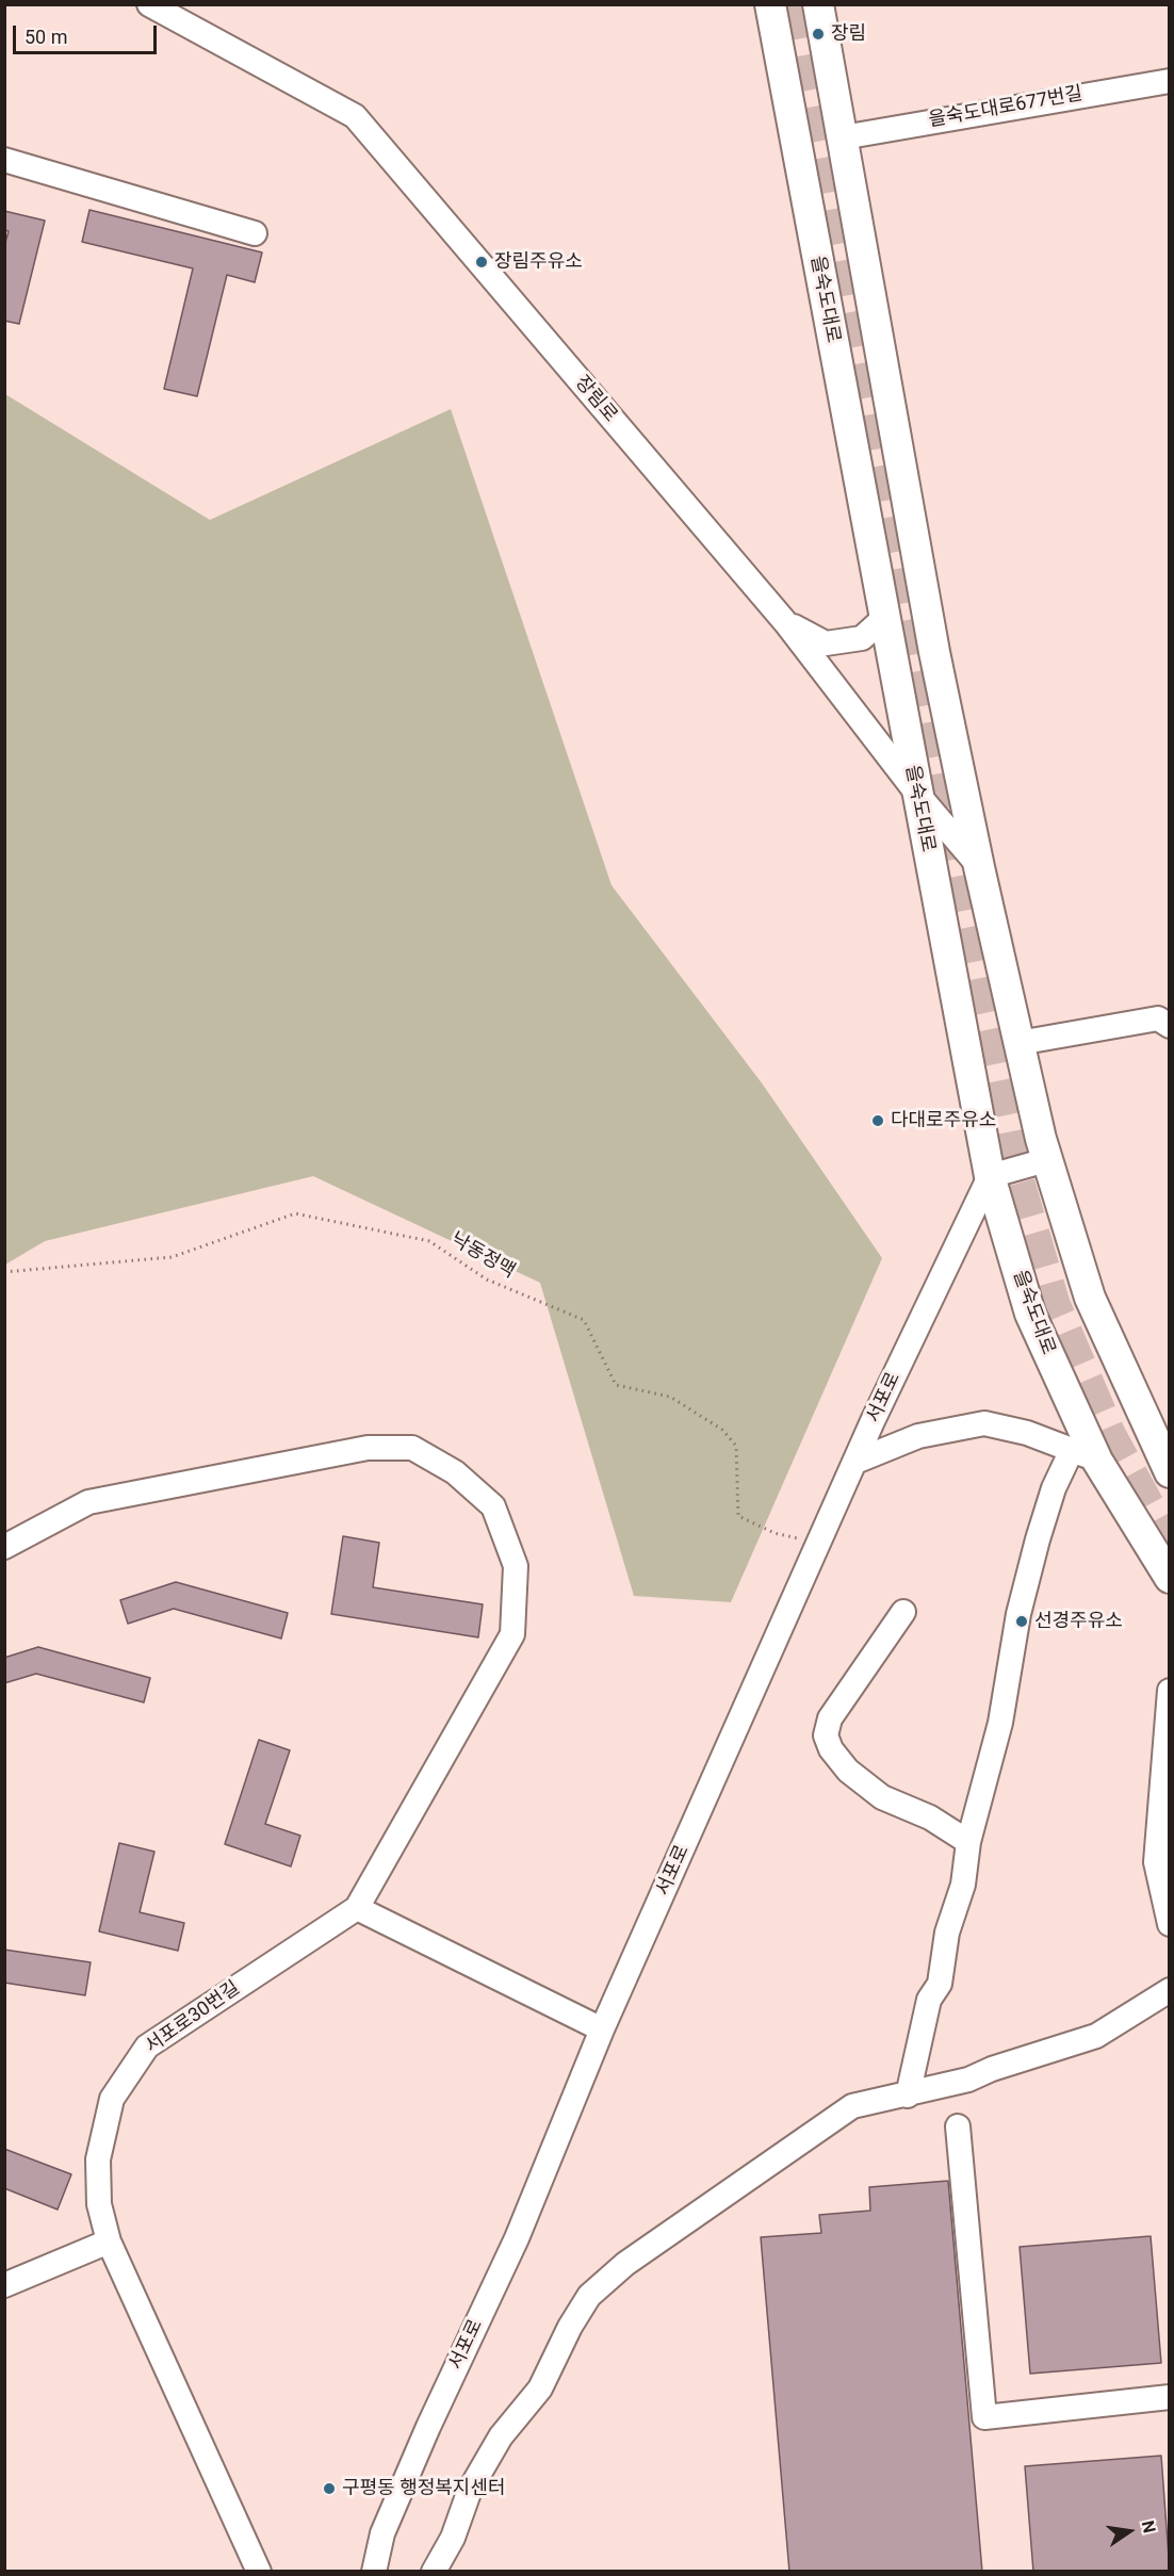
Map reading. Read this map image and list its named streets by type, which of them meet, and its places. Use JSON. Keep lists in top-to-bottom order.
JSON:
{
  "streets": {
    "main road": ["을숙도대로"],
    "street": [
      "을숙도대로677번길",
      "장림로",
      "서포로",
      "서포로30번길"
    ],
    "path": ["낙동정맥"]
  },
  "crossings": [
    ["을숙도대로", "장림로"],
    ["을숙도대로", "서포로"],
    ["낙동정맥", "서포로"]
  ],
  "places": [
    "장림",
    "장림주유소",
    "다대로주유소",
    "선경주유소",
    "구평동 행정복지센터"
  ],
  "scale_bar": "50 m",
  "north": "right"
}
